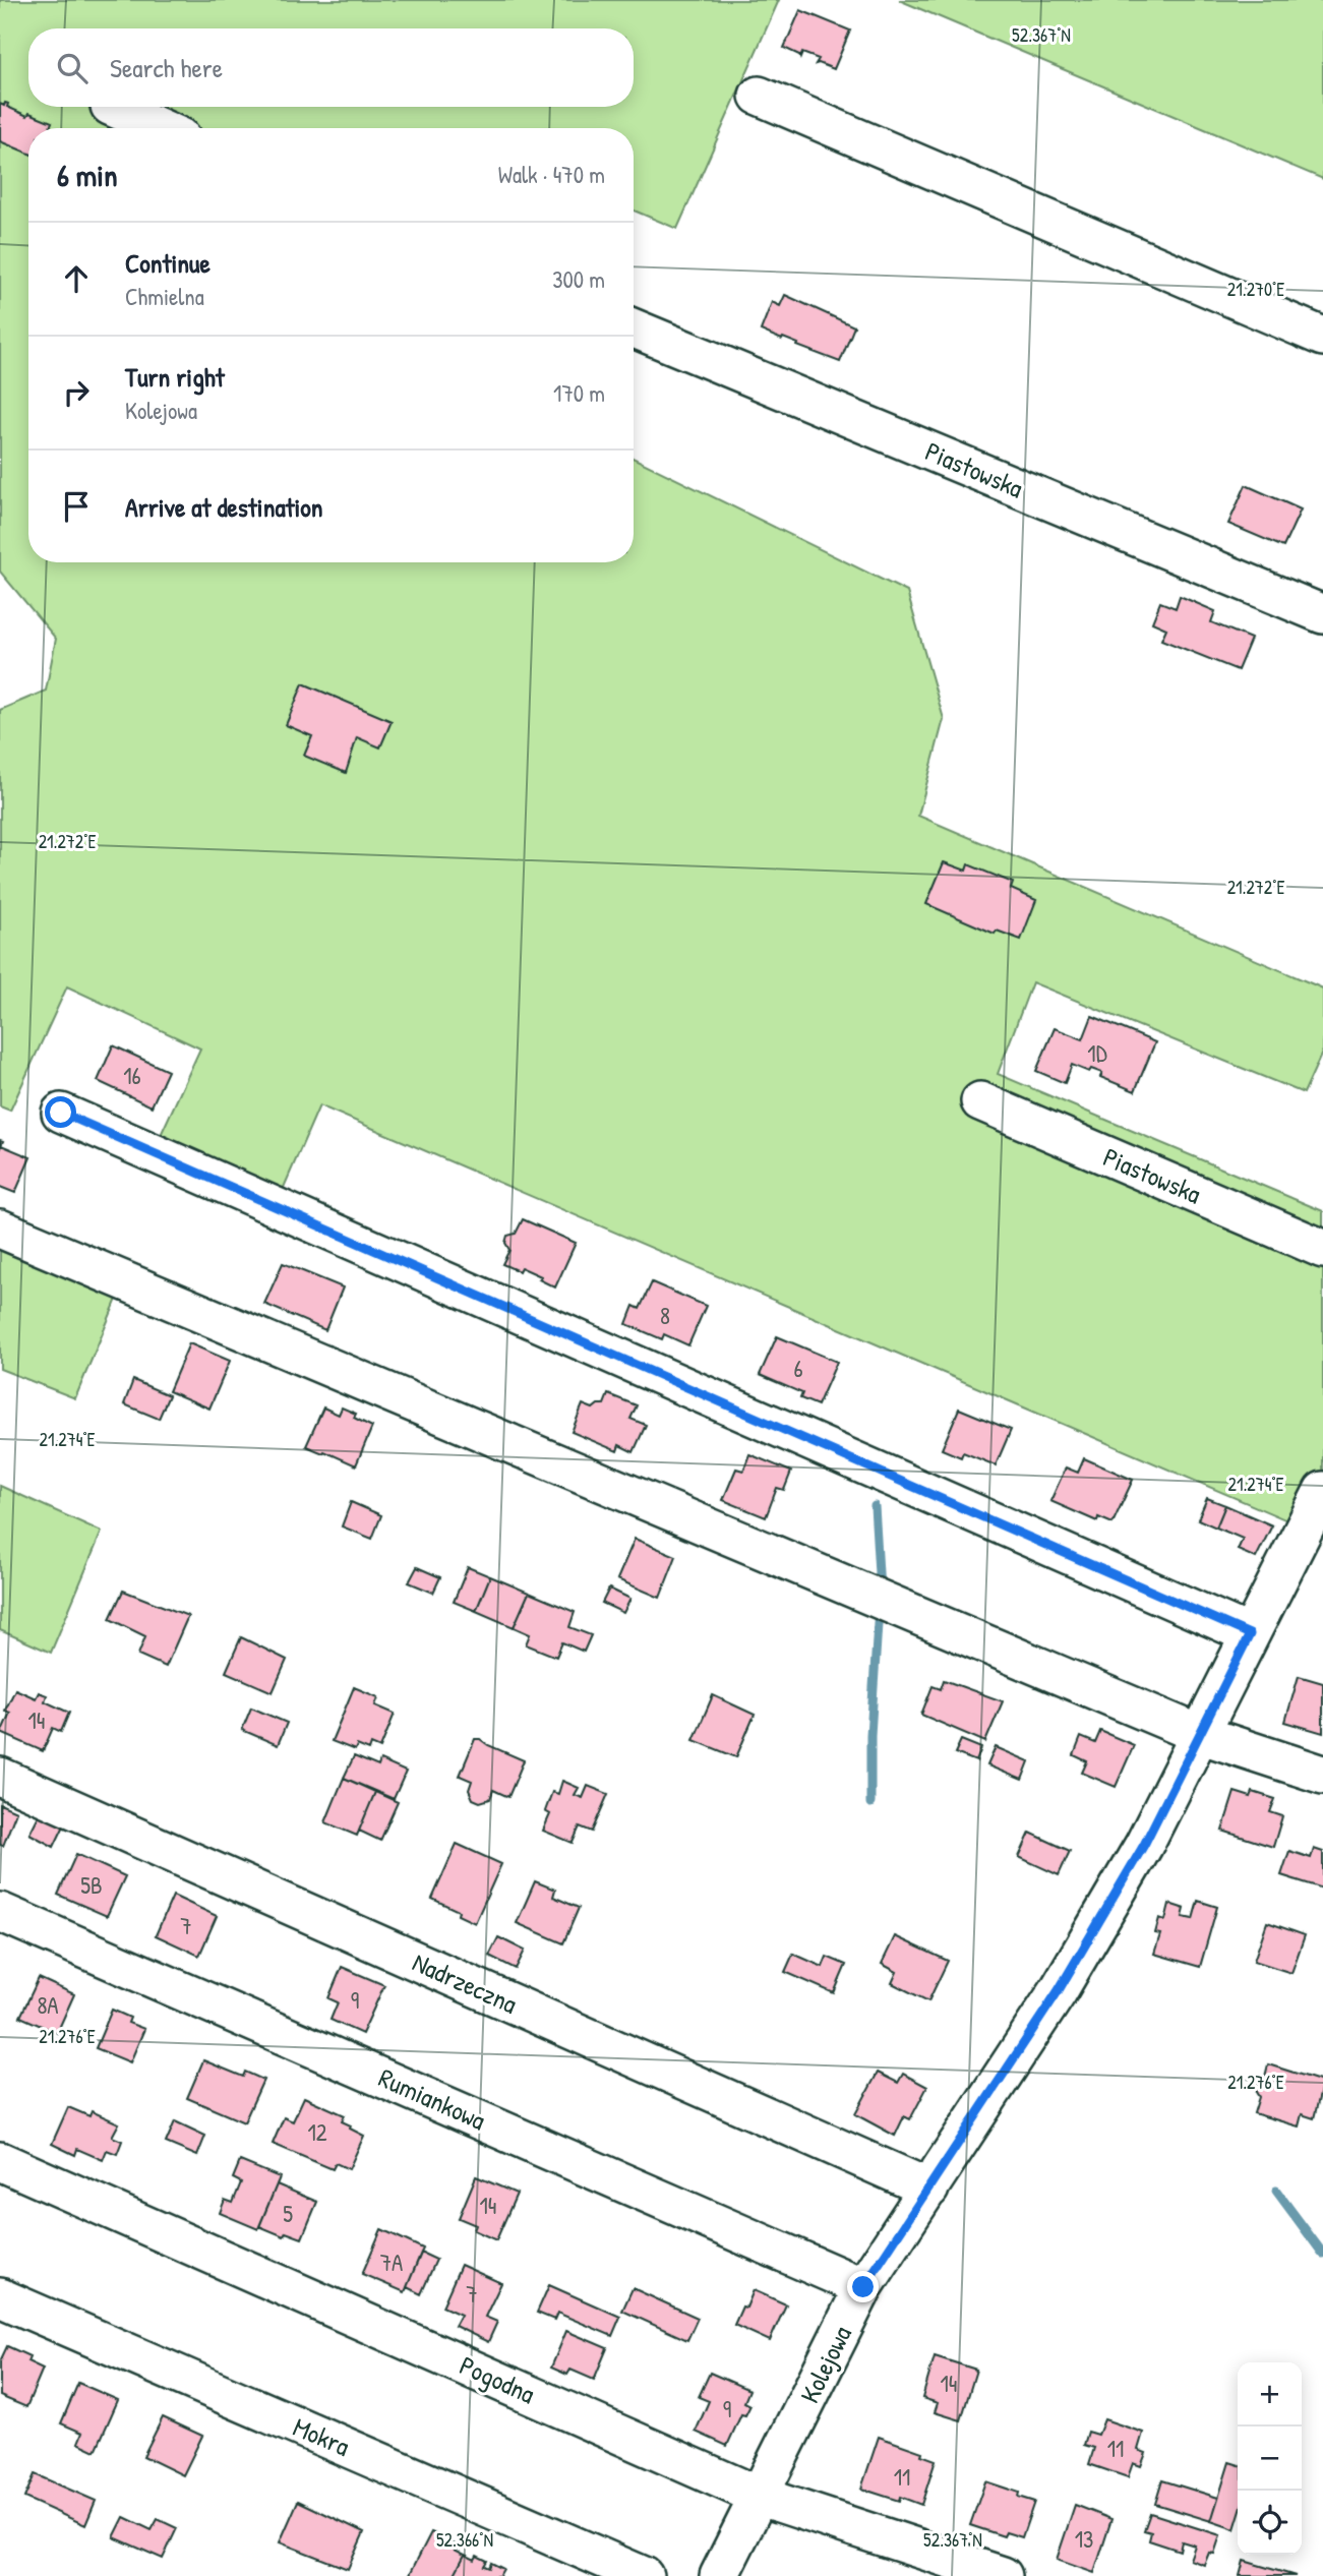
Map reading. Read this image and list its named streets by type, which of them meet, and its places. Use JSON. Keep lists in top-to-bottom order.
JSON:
{
  "streets": {
    "street": [
      "Piastowska",
      "Nadrzeczna",
      "Rumiankowa",
      "Kolejowa",
      "Pogodna",
      "Mokra"
    ]
  },
  "crossings": [
    ["Nadrzeczna", "Kolejowa"],
    ["Rumiankowa", "Kolejowa"],
    ["Kolejowa", "Pogodna"]
  ],
  "house_numbers": [
    "1D",
    "16",
    "8",
    "6",
    "14",
    "5B",
    "7",
    "9",
    "8A",
    "12",
    "14",
    "5",
    "7A",
    "7",
    "14",
    "9",
    "11",
    "11",
    "13"
  ],
  "page": {
    "search": "Search here",
    "heading": ["6 min", "Walk · 470 m"],
    "list": [
      ["Continue", "Chmielna", "300 m"],
      ["Turn right", "Kolejowa", "170 m"],
      "Arrive at destination"
    ],
    "map_buttons": ["+", "−"]
  },
  "coordinates": [
    "52.367°N",
    "21.270°E",
    "21.272°E",
    "21.274°E",
    "21.276°E",
    "52.366°N"
  ]
}
